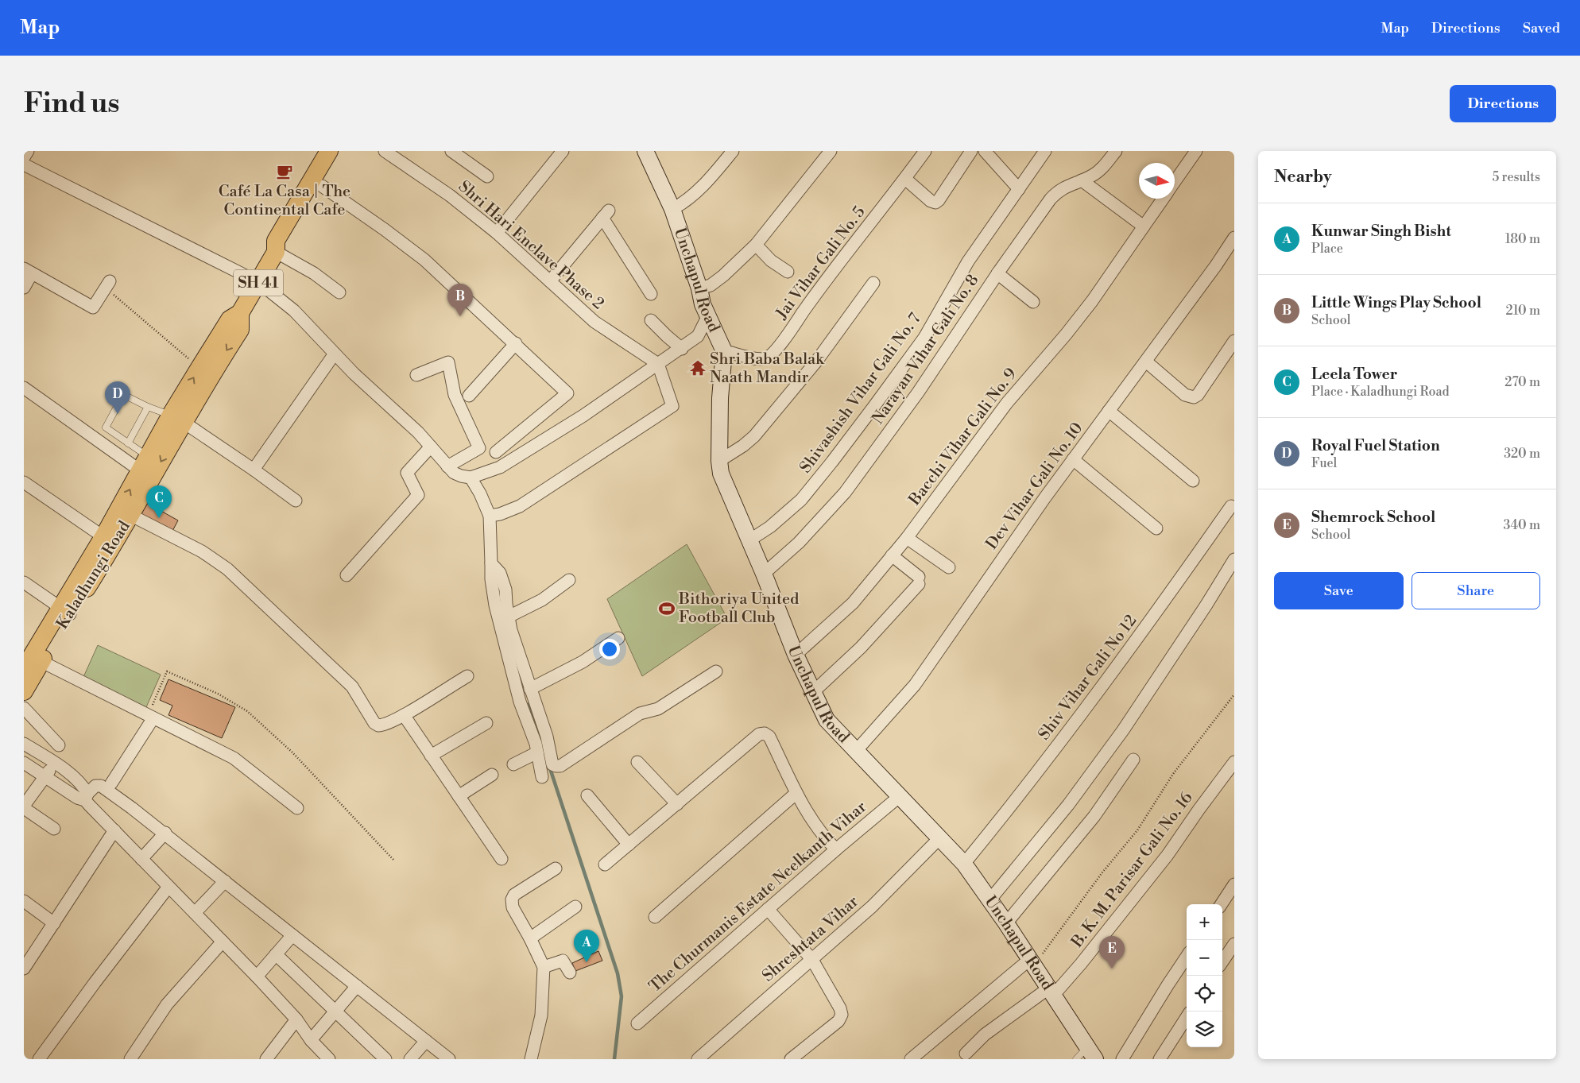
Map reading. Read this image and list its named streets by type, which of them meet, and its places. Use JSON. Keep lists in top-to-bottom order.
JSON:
{
  "streets": {
    "main road": ["SH 41", "Kaladhungi Road"],
    "street": [
      "Shri Hari Enclave Phase 2",
      "Jai Vihar Gali No. 5",
      "Unchapul Road",
      "Narayan Vihar Gali No. 8",
      "Shivashish Vihar Gali No. 7",
      "Bacchi Vihar Gali No. 9",
      "Dev Vihar Gali No. 10",
      "Shiv Vihar Gali No 12",
      "B. K. M. Parisar Gali No. 16",
      "The Churmanis Estate Neelkanth Vihar",
      "Shreshtata Vihar"
    ]
  },
  "crossings": [
    ["Jai Vihar Gali No. 5", "Unchapul Road"],
    ["Unchapul Road", "Narayan Vihar Gali No. 8"],
    ["Unchapul Road", "Shivashish Vihar Gali No. 7"],
    ["Unchapul Road", "Bacchi Vihar Gali No. 9"],
    ["Unchapul Road", "Dev Vihar Gali No. 10"],
    ["Unchapul Road", "Shiv Vihar Gali No 12"],
    ["Unchapul Road", "B. K. M. Parisar Gali No. 16"],
    ["Unchapul Road", "The Churmanis Estate Neelkanth Vihar"],
    ["Unchapul Road", "Shreshtata Vihar"]
  ],
  "places": {
    "cafe": ["Café La Casa | The Continental Cafe"],
    "temple": ["Shri Baba Balak Naath Mandir"],
    "sports": ["Bithoriya United Football Club"]
  },
  "north": "right",
  "page": {
    "header": "Map",
    "nav": ["Map", "Directions", "Saved"],
    "buttons": [
      "Directions",
      ["Save", "Share"]
    ],
    "title": "Find us",
    "heading": ["Nearby", "5 results"],
    "list": [
      {
        "mark": "A",
        "name": "Kunwar Singh Bisht",
        "note": "Place",
        "value": "180 m"
      },
      {
        "mark": "B",
        "name": "Little Wings Play School",
        "note": "School",
        "value": "210 m"
      },
      {
        "mark": "C",
        "name": "Leela Tower",
        "note": "Place · Kaladhungi Road",
        "value": "270 m"
      },
      {
        "mark": "D",
        "name": "Royal Fuel Station",
        "note": "Fuel",
        "value": "320 m"
      },
      {
        "mark": "E",
        "name": "Shemrock School",
        "note": "School",
        "value": "340 m"
      }
    ],
    "pins": [
      "B",
      "D",
      "C",
      "A",
      "E"
    ],
    "map_buttons": ["+", "−"]
  }
}
